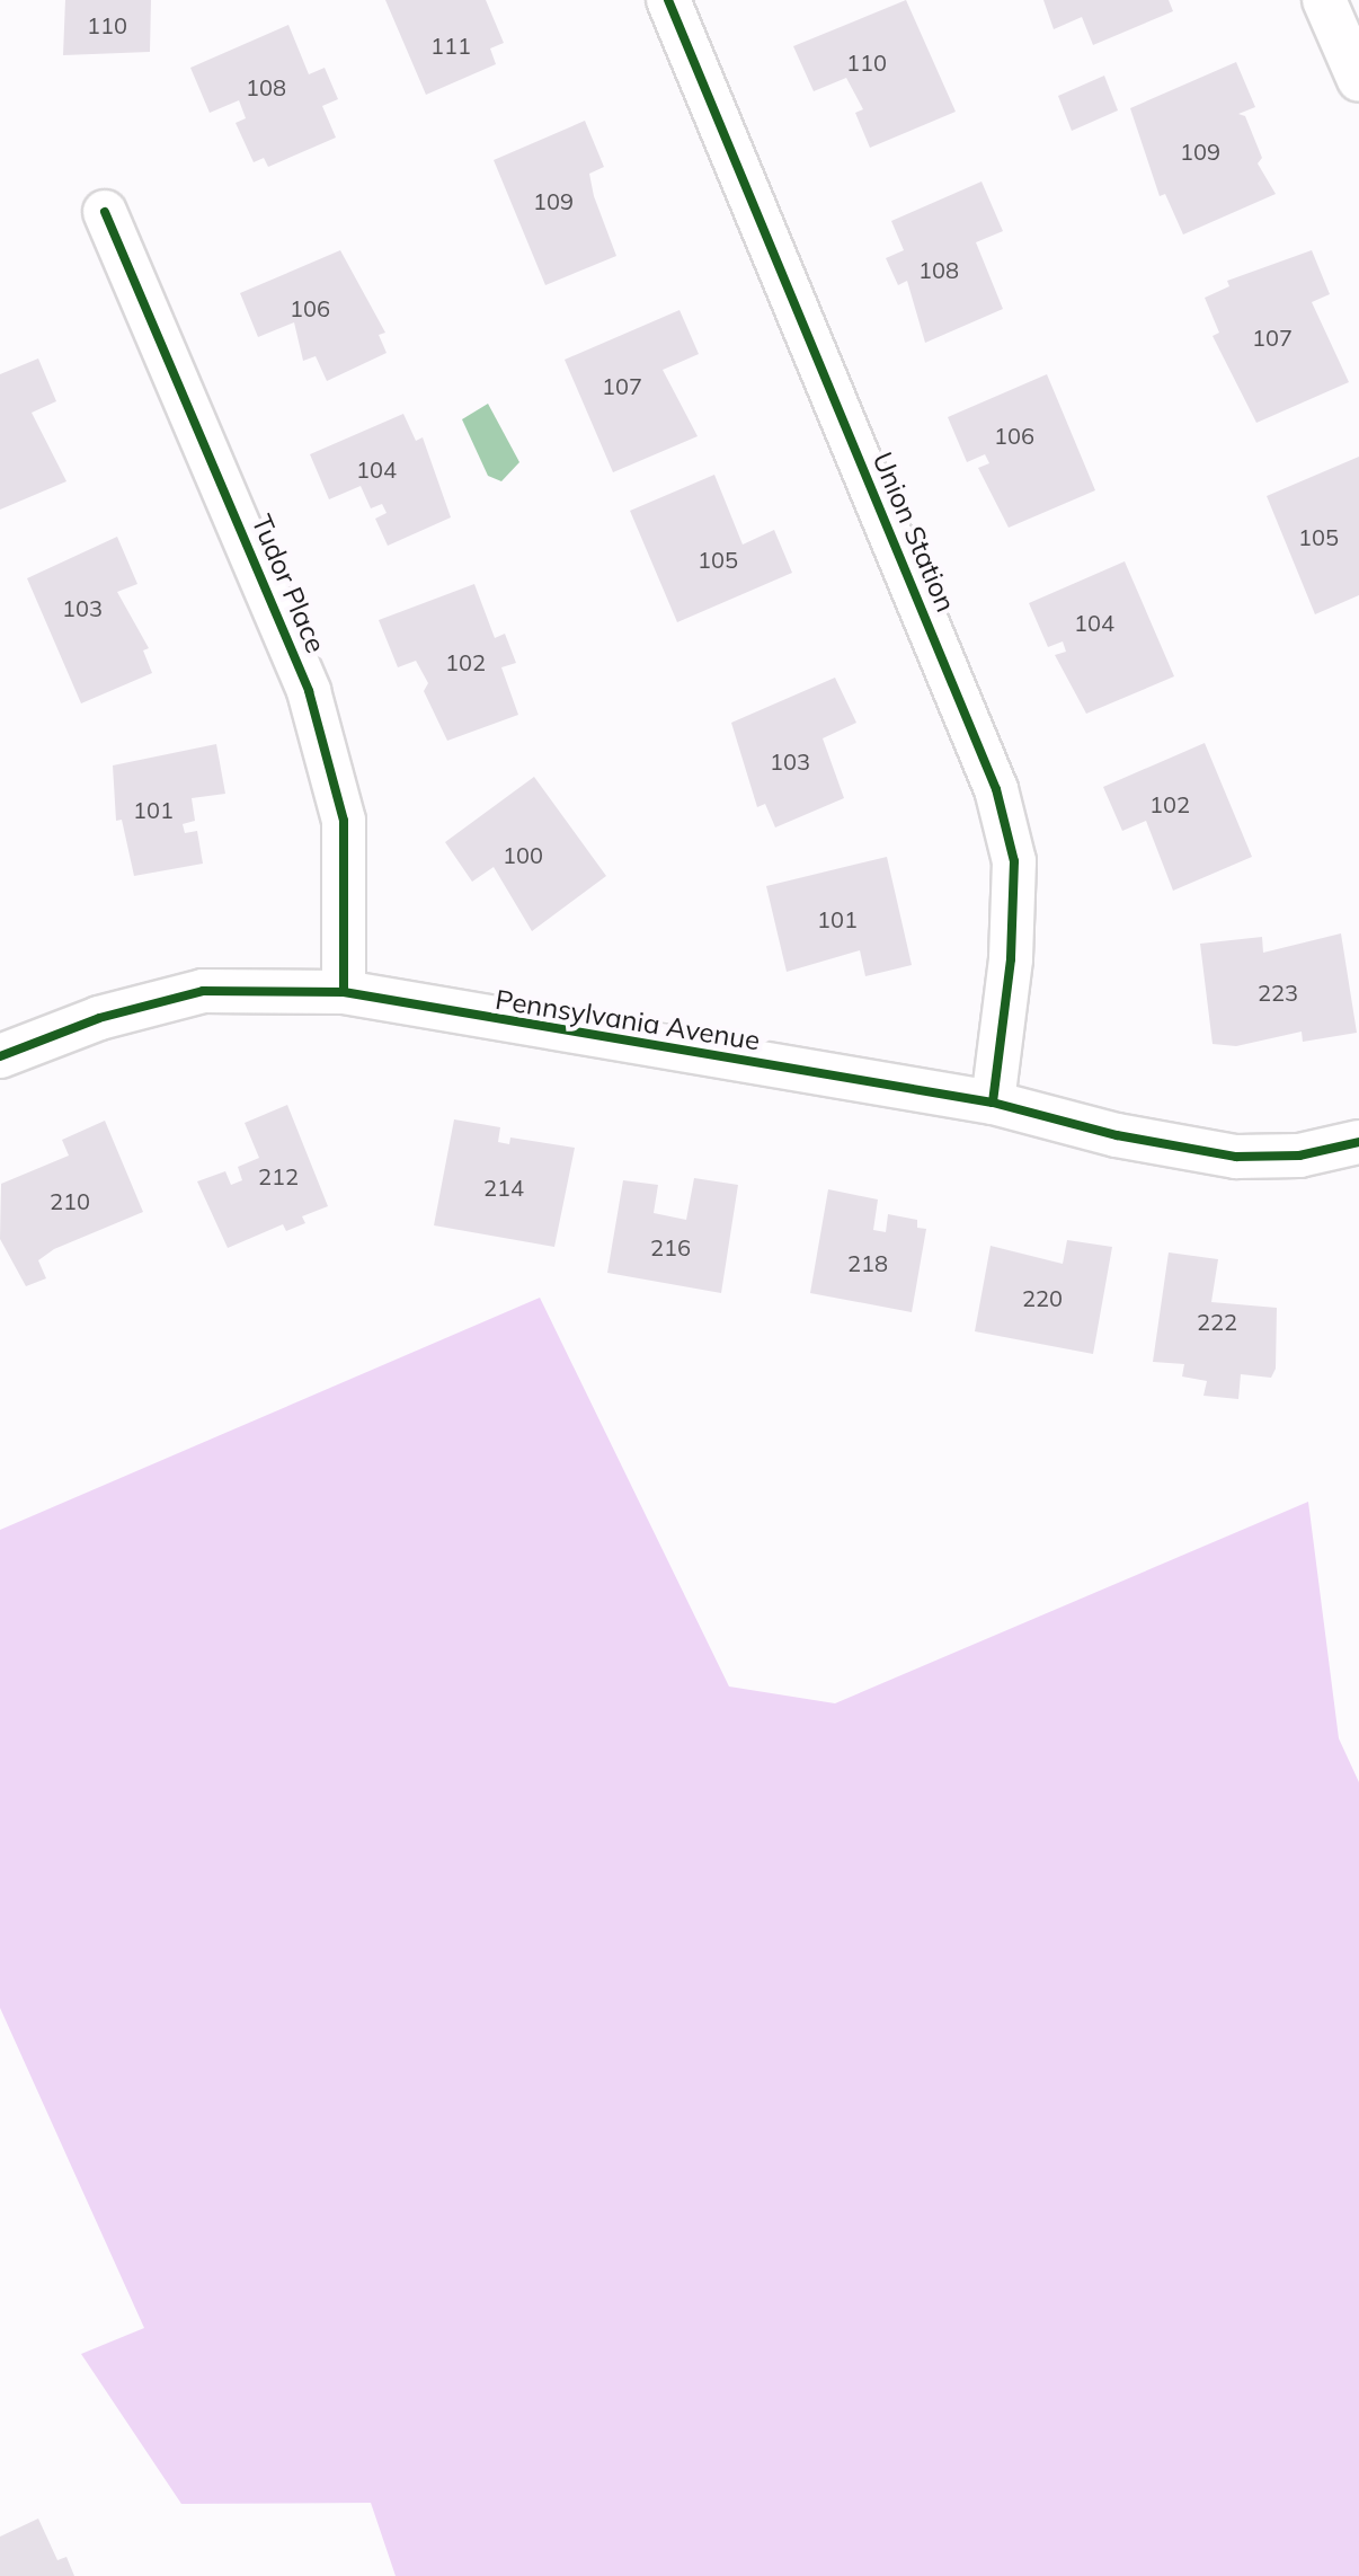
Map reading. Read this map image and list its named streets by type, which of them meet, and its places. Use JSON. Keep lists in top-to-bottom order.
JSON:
{
  "streets": {
    "street": ["Union Station", "Tudor Place", "Pennsylvania Avenue"]
  },
  "crossings": [
    ["Union Station", "Pennsylvania Avenue"],
    ["Tudor Place", "Pennsylvania Avenue"]
  ],
  "house_numbers": [
    "110",
    "111",
    "110",
    "108",
    "109",
    "109",
    "108",
    "106",
    "107",
    "107",
    "106",
    "104",
    "105",
    "105",
    "103",
    "104",
    "102",
    "103",
    "102",
    "101",
    "100",
    "101",
    "223",
    "212",
    "214",
    "210",
    "216",
    "218",
    "220",
    "222"
  ]
}
